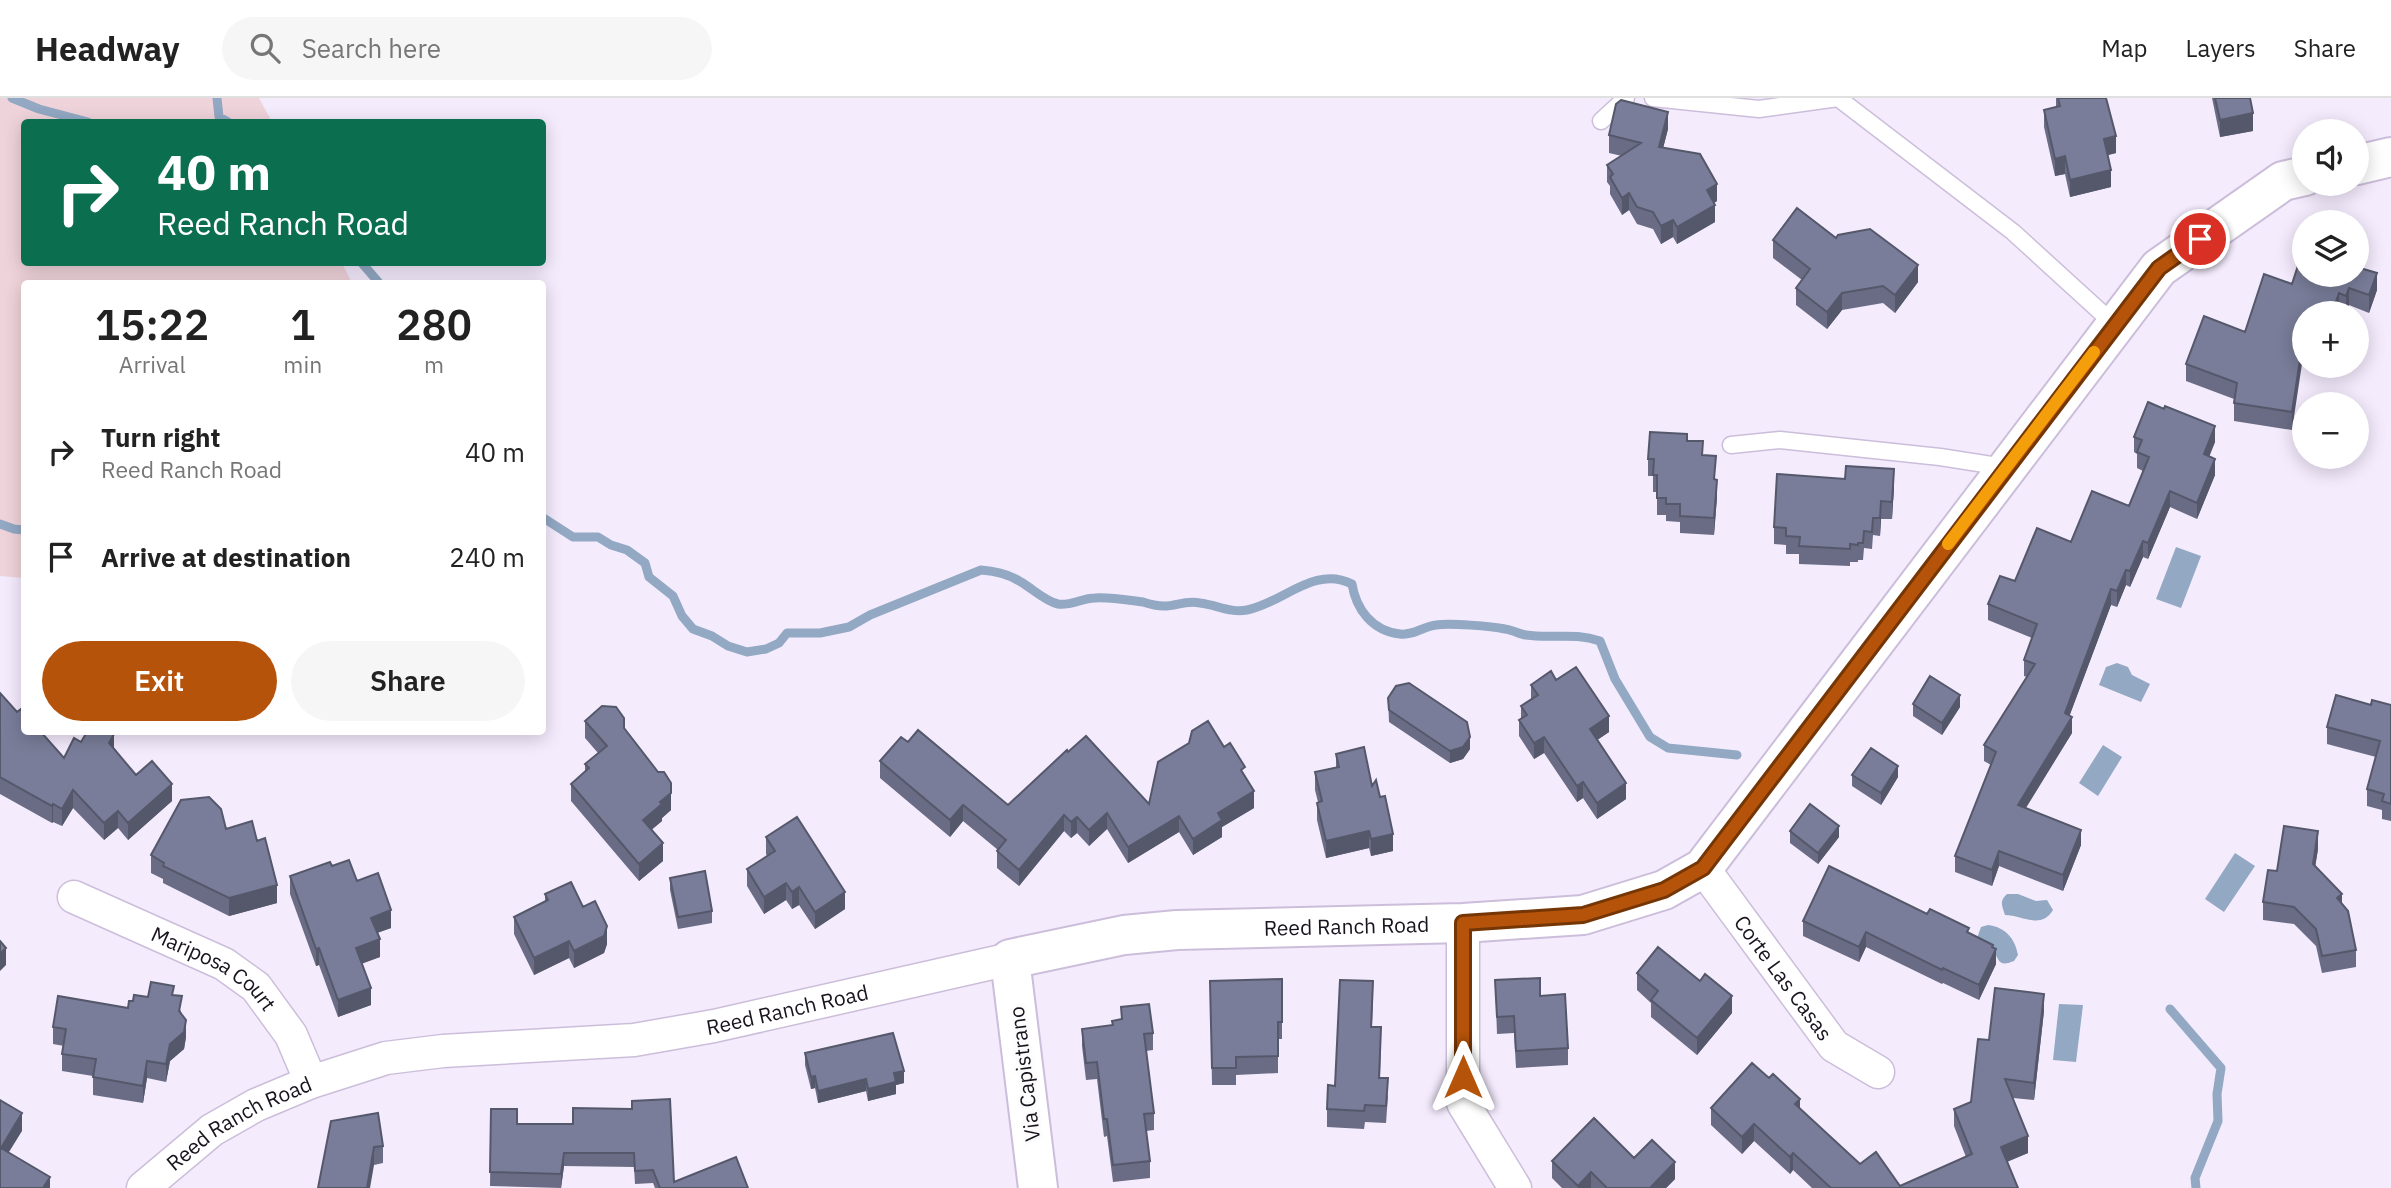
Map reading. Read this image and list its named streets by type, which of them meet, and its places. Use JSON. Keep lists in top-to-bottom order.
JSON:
{
  "streets": {
    "street": [
      "Reed Ranch Road",
      "Mariposa Court",
      "Corte Las Casas",
      "Via Capistrano"
    ]
  },
  "crossings": [
    ["Reed Ranch Road", "Mariposa Court"],
    ["Reed Ranch Road", "Corte Las Casas"],
    ["Reed Ranch Road", "Via Capistrano"]
  ],
  "page": {
    "header": "Headway",
    "search": "Search here",
    "nav": ["Map", "Layers", "Share"],
    "map_buttons": ["+", "−"],
    "turn": ["40 m", "Reed Ranch Road"],
    "eta": [
      "15:22",
      "Arrival",
      "1",
      "min",
      "280",
      "m"
    ],
    "list": [
      {
        "name": "Turn right",
        "note": "Reed Ranch Road",
        "value": "40 m"
      },
      {
        "name": "Arrive at destination",
        "value": "240 m"
      }
    ],
    "buttons": ["Exit", "Share"]
  }
}
